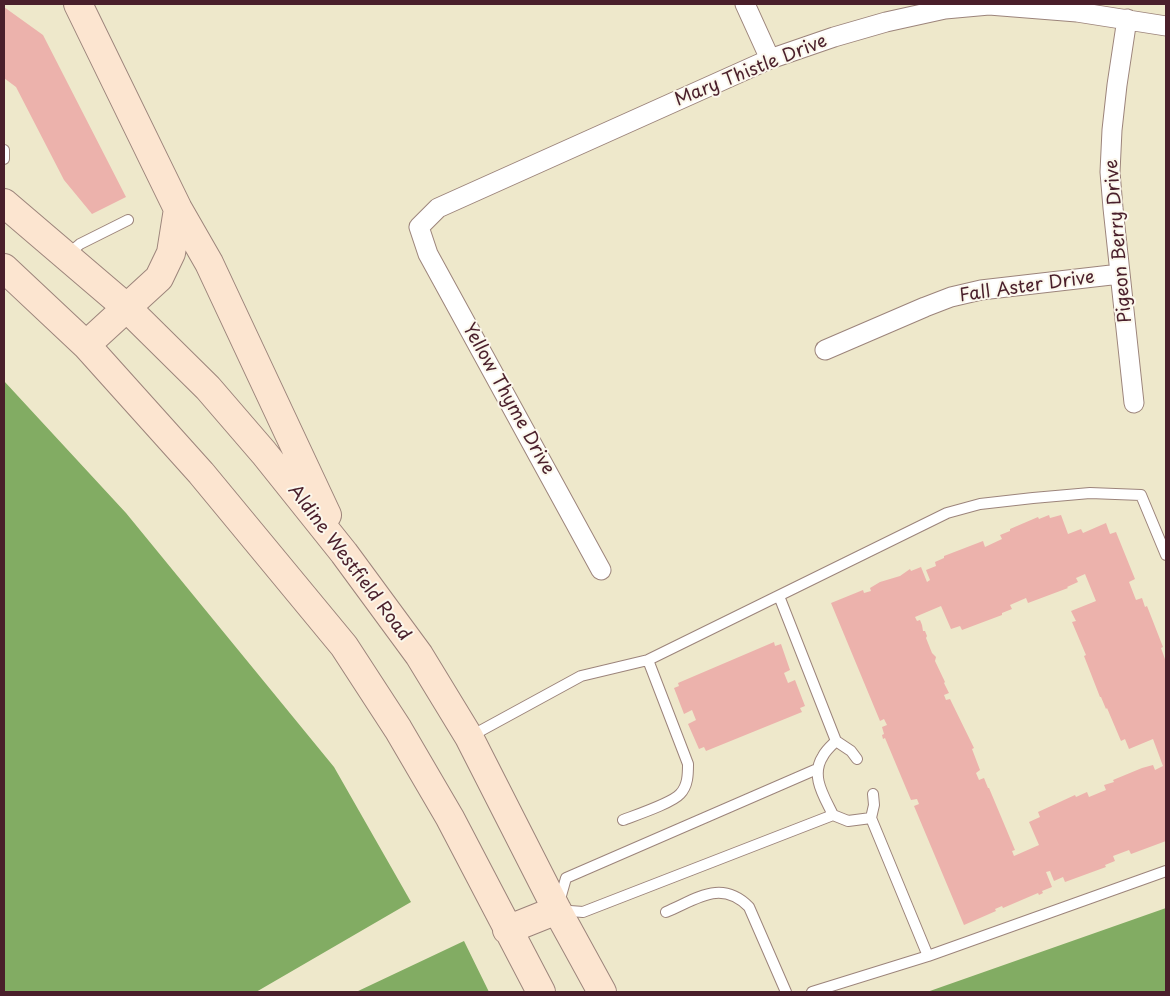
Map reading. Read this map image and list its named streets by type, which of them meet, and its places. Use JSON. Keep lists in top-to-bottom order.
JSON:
{
  "streets": {
    "main road": ["Aldine Westfield Road"],
    "street": [
      "Mary Thistle Drive",
      "Pigeon Berry Drive",
      "Fall Aster Drive",
      "Yellow Thyme Drive"
    ]
  },
  "crossings": [
    ["Mary Thistle Drive", "Pigeon Berry Drive"],
    ["Mary Thistle Drive", "Yellow Thyme Drive"],
    ["Pigeon Berry Drive", "Fall Aster Drive"]
  ]
}
